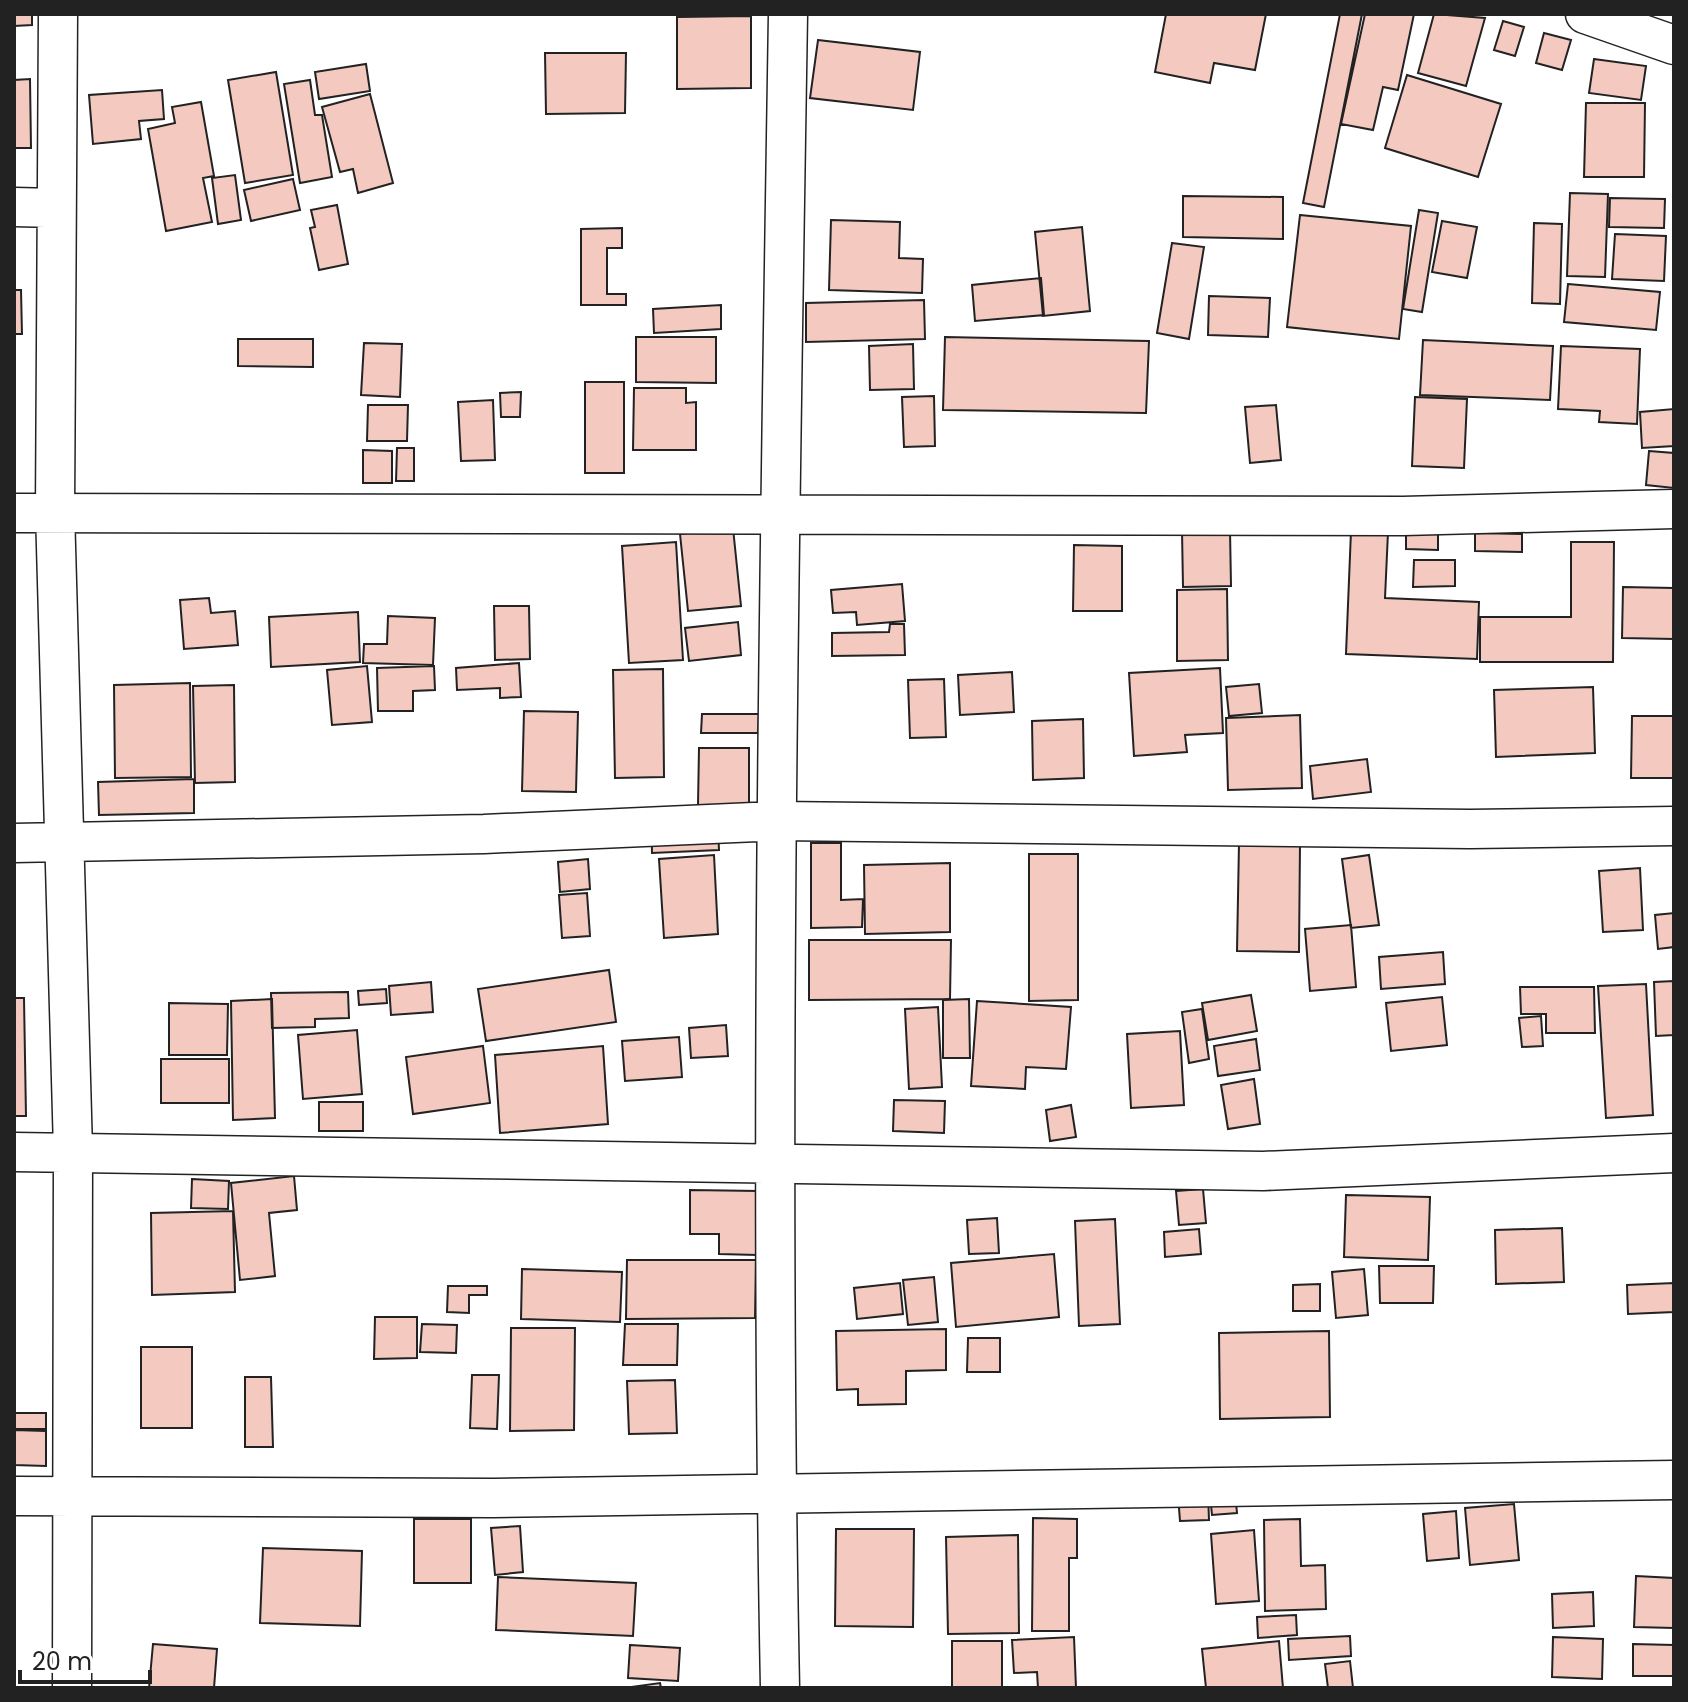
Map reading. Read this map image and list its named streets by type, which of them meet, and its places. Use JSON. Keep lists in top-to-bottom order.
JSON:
{
  "scale_bar": "20 m"
}
